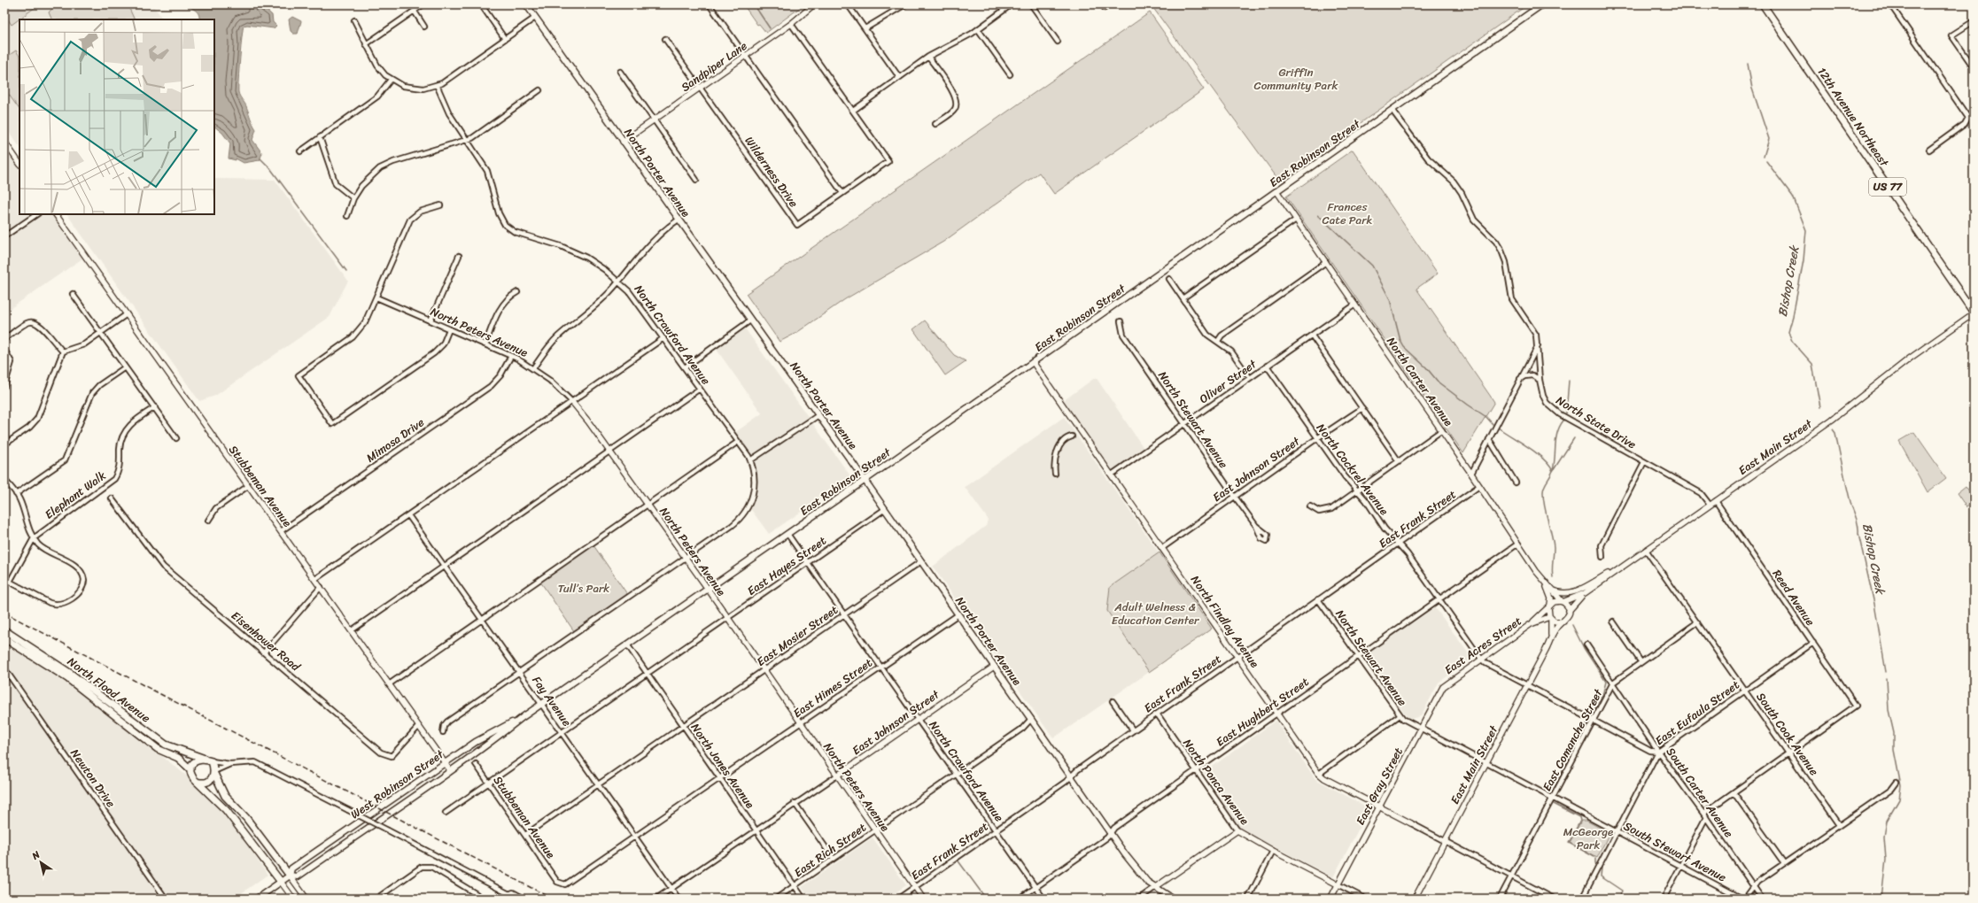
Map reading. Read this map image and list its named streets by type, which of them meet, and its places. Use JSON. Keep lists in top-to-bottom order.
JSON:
{
  "streets": {
    "main road": [
      "12th Avenue Northeast",
      "East Robinson Street",
      "North Porter Avenue",
      "US 77",
      "North Flood Avenue",
      "West Robinson Street"
    ],
    "street": [
      "Sandpiper Lane",
      "Wilderness Drive",
      "North Peters Avenue",
      "North Crawford Avenue",
      "Oliver Street",
      "North Carter Avenue",
      "North Stewart Avenue",
      "North State Drive",
      "Mimosa Drive",
      "East Main Street",
      "East Johnson Street",
      "North Cockrel Avenue",
      "Stubbeman Avenue",
      "Elephant Walk",
      "East Frank Street",
      "East Hayes Street",
      "Reed Avenue",
      "North Findlay Avenue",
      "East Mosier Street",
      "Eisenhower Road",
      "East Acres Street",
      "East Himes Street",
      "Fay Avenue",
      "East Hughbert Street",
      "East Eufaula Street",
      "South Cook Avenue",
      "East Comanche Street",
      "North Jones Avenue",
      "Newton Drive",
      "North Ponca Avenue",
      "East Gray Street",
      "South Carter Avenue",
      "East Rich Street",
      "South Stewart Avenue"
    ]
  },
  "crossings": [
    ["Sandpiper Lane", "Wilderness Drive"],
    ["Sandpiper Lane", "North Porter Avenue"],
    ["12th Avenue Northeast", "East Main Street"],
    ["East Robinson Street", "North Porter Avenue"],
    ["East Robinson Street", "North Peters Avenue"],
    ["East Robinson Street", "North Crawford Avenue"],
    ["East Robinson Street", "North Carter Avenue"],
    ["East Robinson Street", "North State Drive"],
    ["East Robinson Street", "North Findlay Avenue"],
    ["East Robinson Street", "North Jones Avenue"],
    ["East Robinson Street", "West Robinson Street"],
    ["North Porter Avenue", "East Johnson Street"],
    ["North Porter Avenue", "East Frank Street"],
    ["North Porter Avenue", "East Hayes Street"],
    ["North Porter Avenue", "East Mosier Street"],
    ["North Porter Avenue", "East Himes Street"],
    ["North Porter Avenue", "East Hughbert Street"],
    ["North Porter Avenue", "East Rich Street"],
    ["North Peters Avenue", "Mimosa Drive"],
    ["North Peters Avenue", "East Johnson Street"],
    ["North Peters Avenue", "East Frank Street"],
    ["North Peters Avenue", "East Hayes Street"],
    ["North Peters Avenue", "East Mosier Street"],
    ["North Peters Avenue", "East Himes Street"],
    ["North Peters Avenue", "East Rich Street"],
    ["North Crawford Avenue", "East Johnson Street"],
    ["North Crawford Avenue", "East Frank Street"],
    ["North Crawford Avenue", "East Hayes Street"],
    ["North Crawford Avenue", "East Mosier Street"],
    ["North Crawford Avenue", "East Himes Street"],
    ["North Crawford Avenue", "East Hughbert Street"],
    ["North Crawford Avenue", "East Rich Street"],
    ["Oliver Street", "North Carter Avenue"],
    ["Oliver Street", "North Stewart Avenue"],
    ["Oliver Street", "North Cockrel Avenue"],
    ["Oliver Street", "North Findlay Avenue"],
    ["North Carter Avenue", "East Main Street"],
    ["North Carter Avenue", "East Frank Street"],
    ["North Carter Avenue", "East Acres Street"],
    ["North Carter Avenue", "East Hughbert Street"],
    ["North Stewart Avenue", "East Main Street"],
    ["North Stewart Avenue", "East Johnson Street"],
    ["North Stewart Avenue", "East Frank Street"],
    ["North Stewart Avenue", "East Hughbert Street"],
    ["North Stewart Avenue", "East Gray Street"],
    ["North Stewart Avenue", "South Stewart Avenue"],
    ["North State Drive", "East Main Street"],
    ["Mimosa Drive", "Stubbeman Avenue"],
    ["East Main Street", "North Cockrel Avenue"],
    ["East Main Street", "Reed Avenue"],
    ["East Main Street", "North Findlay Avenue"],
    ["East Main Street", "East Acres Street"],
    ["East Main Street", "South Cook Avenue"],
    ["East Main Street", "South Stewart Avenue"],
    ["East Johnson Street", "North Cockrel Avenue"],
    ["East Johnson Street", "North Findlay Avenue"],
    ["East Johnson Street", "Fay Avenue"],
    ["East Johnson Street", "North Jones Avenue"],
    ["North Cockrel Avenue", "East Frank Street"],
    ["North Cockrel Avenue", "East Acres Street"],
    ["North Cockrel Avenue", "East Hughbert Street"],
    ["North Cockrel Avenue", "East Eufaula Street"],
    ["North Cockrel Avenue", "East Comanche Street"],
    ["North Cockrel Avenue", "South Carter Avenue"],
    ["Stubbeman Avenue", "East Hayes Street"],
    ["Stubbeman Avenue", "East Mosier Street"],
    ["Stubbeman Avenue", "Eisenhower Road"],
    ["Stubbeman Avenue", "East Himes Street"],
    ["Stubbeman Avenue", "West Robinson Street"],
    ["East Frank Street", "North Findlay Avenue"],
    ["East Frank Street", "North Ponca Avenue"],
    ["East Hayes Street", "Fay Avenue"],
    ["East Hayes Street", "North Jones Avenue"],
    ["Reed Avenue", "East Eufaula Street"],
    ["Reed Avenue", "South Cook Avenue"],
    ["North Findlay Avenue", "East Hughbert Street"],
    ["North Findlay Avenue", "East Comanche Street"],
    ["North Findlay Avenue", "East Gray Street"],
    ["East Mosier Street", "Fay Avenue"],
    ["East Mosier Street", "North Jones Avenue"],
    ["East Acres Street", "East Gray Street"],
    ["East Himes Street", "Fay Avenue"],
    ["East Himes Street", "North Jones Avenue"],
    ["Fay Avenue", "West Robinson Street"],
    ["East Hughbert Street", "North Ponca Avenue"],
    ["East Eufaula Street", "South Cook Avenue"],
    ["East Eufaula Street", "South Carter Avenue"],
    ["East Eufaula Street", "South Stewart Avenue"],
    ["South Cook Avenue", "East Comanche Street"],
    ["East Comanche Street", "South Carter Avenue"],
    ["East Comanche Street", "South Stewart Avenue"],
    ["North Jones Avenue", "West Robinson Street"],
    ["North Jones Avenue", "East Rich Street"],
    ["North Ponca Avenue", "East Gray Street"]
  ],
  "water": ["Bishop Creek"],
  "parks": [
    "Griffin Community Park",
    "Frances Cate Park",
    "Tull’s Park",
    "Adult Welness & Education Center",
    "McGeorge Park"
  ],
  "north": "top left"
}
